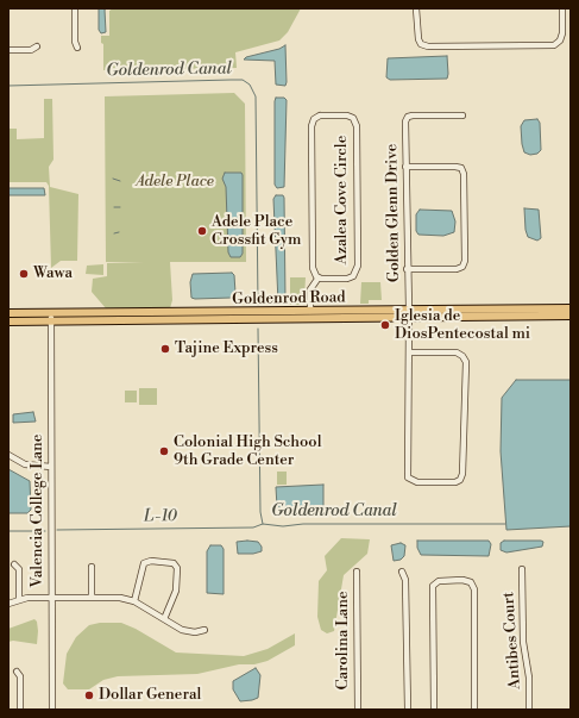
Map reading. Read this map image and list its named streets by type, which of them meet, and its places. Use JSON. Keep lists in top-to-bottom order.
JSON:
{
  "streets": {
    "main road": ["Goldenrod Road"],
    "street": [
      "Azalea Cove Circle",
      "Golden Glenn Drive",
      "Valencia College Lane",
      "Carolina Lane",
      "Antibes Court"
    ]
  },
  "crossings": [
    ["Azalea Cove Circle", "Goldenrod Road"],
    ["Golden Glenn Drive", "Goldenrod Road"],
    ["Goldenrod Road", "Valencia College Lane"]
  ],
  "water": ["Goldenrod Canal", "L-10"],
  "parks": ["Adele Place"],
  "places": [
    "Adele Place Crossfit Gym",
    "Wawa",
    "Iglesia de DiosPentecostal mi",
    "Tajine Express",
    "Colonial High School 9th Grade Center",
    "Dollar General"
  ]
}
